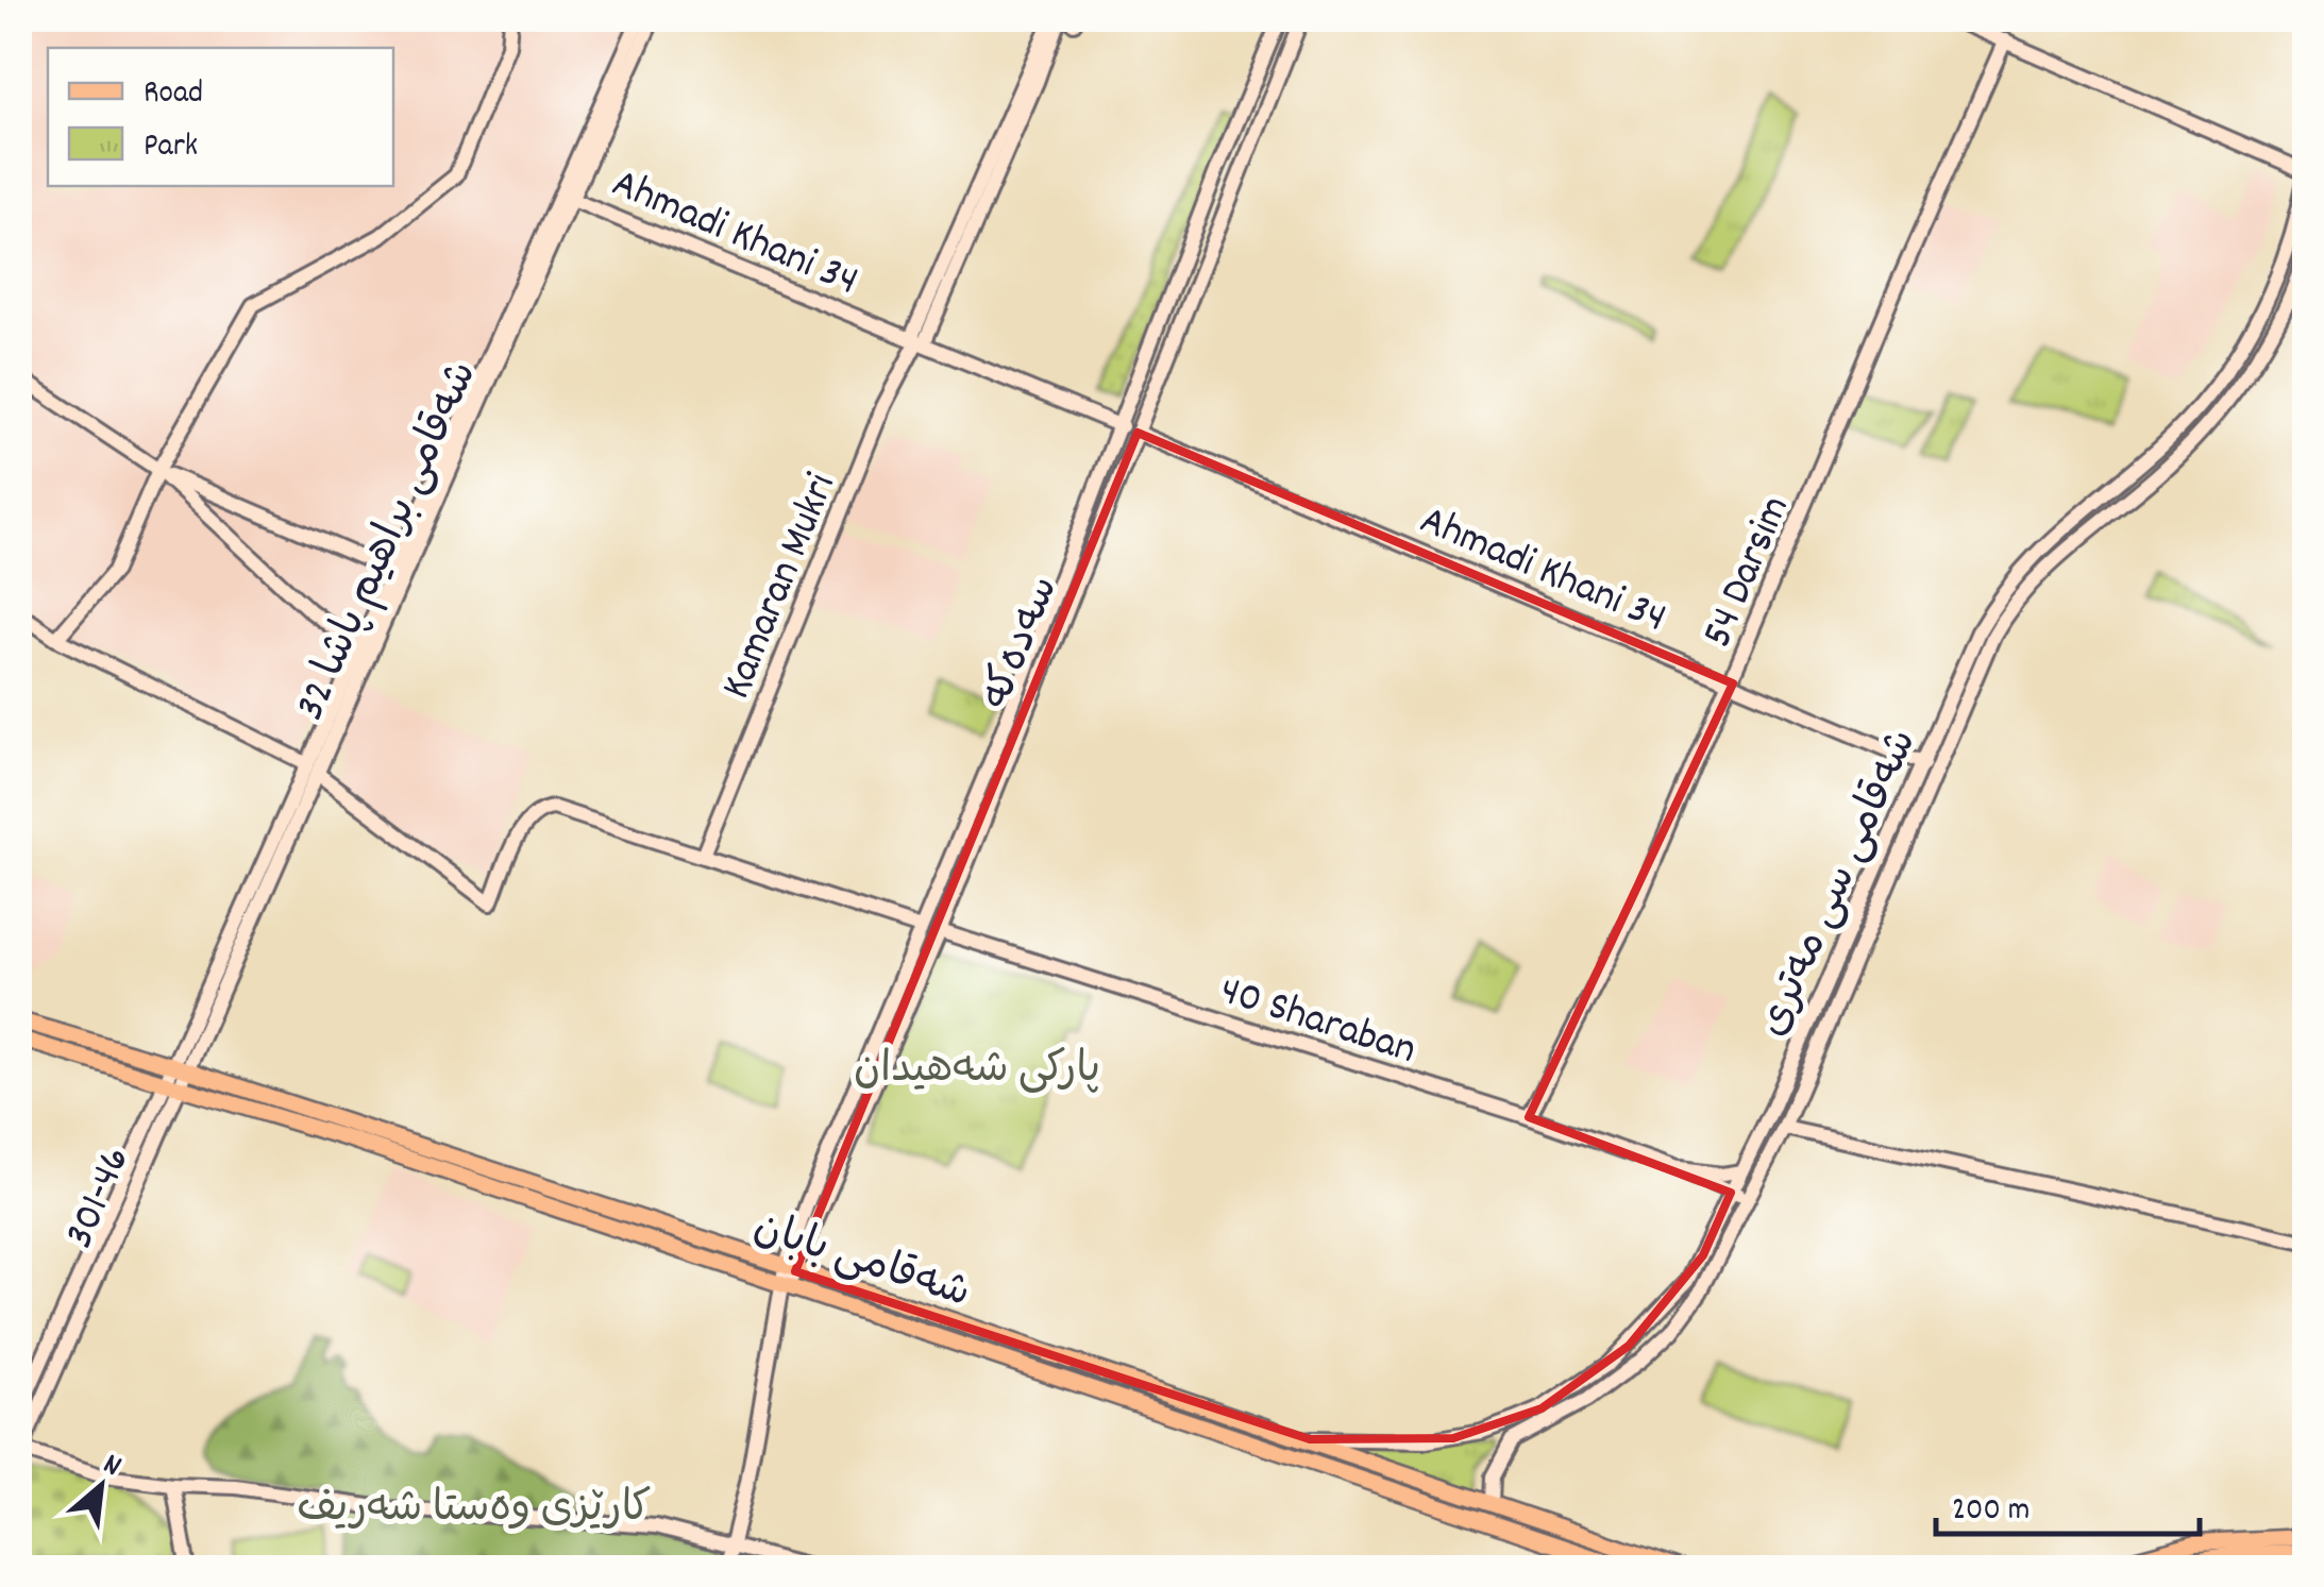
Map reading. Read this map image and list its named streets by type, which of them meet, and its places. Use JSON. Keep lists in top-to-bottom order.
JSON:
{
  "streets": {
    "main road": [
      "Ahmadi Khani 34",
      "شەقامی براهیم پاشا 32",
      "54 Darsim",
      "Kamaran Mukri",
      "سەدەکە",
      "شەقامی سی مەتری",
      "40 Sharaban",
      "301-46",
      "شەقامی بابان"
    ]
  },
  "crossings": [
    ["Ahmadi Khani 34", "شەقامی براهیم پاشا 32"],
    ["Ahmadi Khani 34", "54 Darsim"],
    ["Ahmadi Khani 34", "Kamaran Mukri"],
    ["Ahmadi Khani 34", "سەدەکە"],
    ["Ahmadi Khani 34", "شەقامی سی مەتری"],
    ["شەقامی براهیم پاشا 32", "301-46"],
    ["شەقامی براهیم پاشا 32", "شەقامی بابان"],
    ["54 Darsim", "40 Sharaban"],
    ["سەدەکە", "40 Sharaban"],
    ["سەدەکە", "شەقامی بابان"],
    ["شەقامی سی مەتری", "40 Sharaban"],
    ["شەقامی سی مەتری", "شەقامی بابان"]
  ],
  "parks": ["پارکی شەهیدان", "کارێزی وەستا شەریف"],
  "legend": ["Road", "Park"],
  "scale_bar": "200 m",
  "north": "top right"
}
